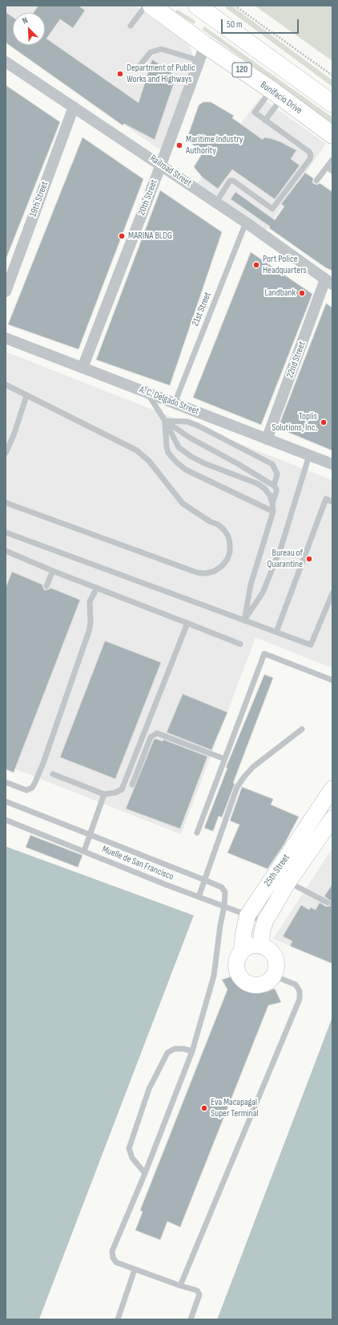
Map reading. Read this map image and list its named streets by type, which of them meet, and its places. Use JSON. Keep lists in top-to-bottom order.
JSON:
{
  "streets": {
    "highway": ["120", "Bonifacio Drive"],
    "street": [
      "Railroad Street",
      "20th Street",
      "19th Street",
      "22nd Street",
      "A. C. Delgado Street",
      "25th Street"
    ],
    "lane": ["21st Street", "Muelle de San Francisco"]
  },
  "crossings": [
    ["Bonifacio Drive", "20th Street"],
    ["Railroad Street", "20th Street"],
    ["Railroad Street", "19th Street"],
    ["Railroad Street", "21st Street"],
    ["Railroad Street", "22nd Street"],
    ["20th Street", "A. C. Delgado Street"],
    ["21st Street", "A. C. Delgado Street"],
    ["22nd Street", "A. C. Delgado Street"],
    ["Muelle de San Francisco", "25th Street"]
  ],
  "places": [
    "Department of Public Works and Highways",
    "Maritime Industry Authority",
    "MARINA BLDG",
    "Port Police Headquarters",
    "Landbank",
    "Toplis Solutions, Inc.",
    "Bureau of Quarantine",
    "Eva Macapagal Super Terminal"
  ],
  "scale_bar": "50 m",
  "north": "top left"
}
